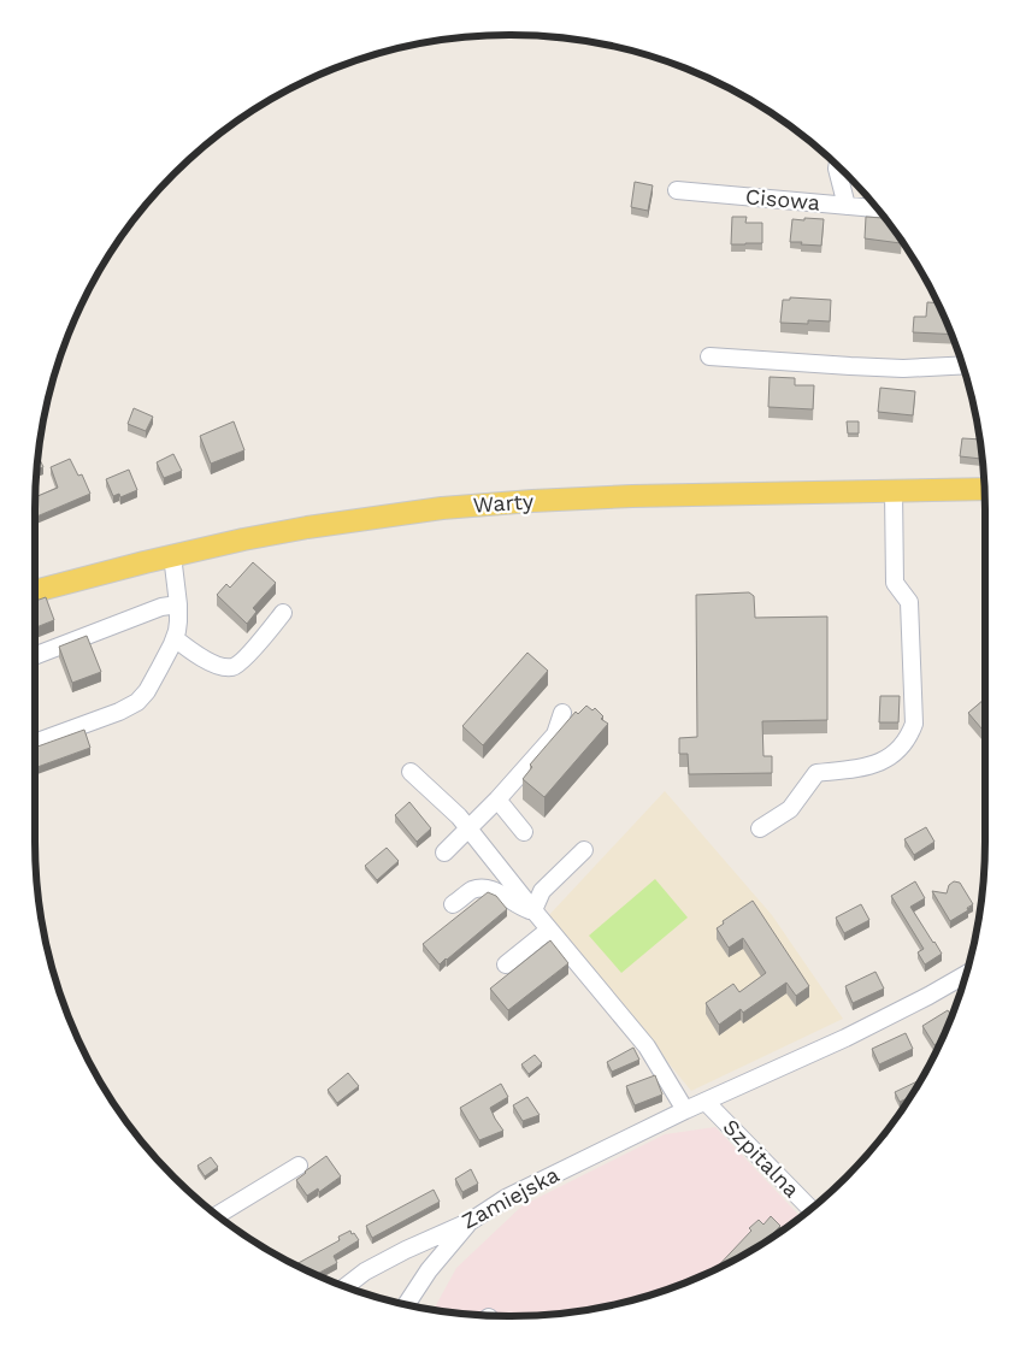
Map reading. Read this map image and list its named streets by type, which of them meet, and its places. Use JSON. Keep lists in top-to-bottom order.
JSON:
{
  "streets": {
    "main road": ["Warty"],
    "street": ["Cisowa", "Szpitalna", "Zamiejska"]
  },
  "crossings": [
    ["Szpitalna", "Zamiejska"]
  ]
}
